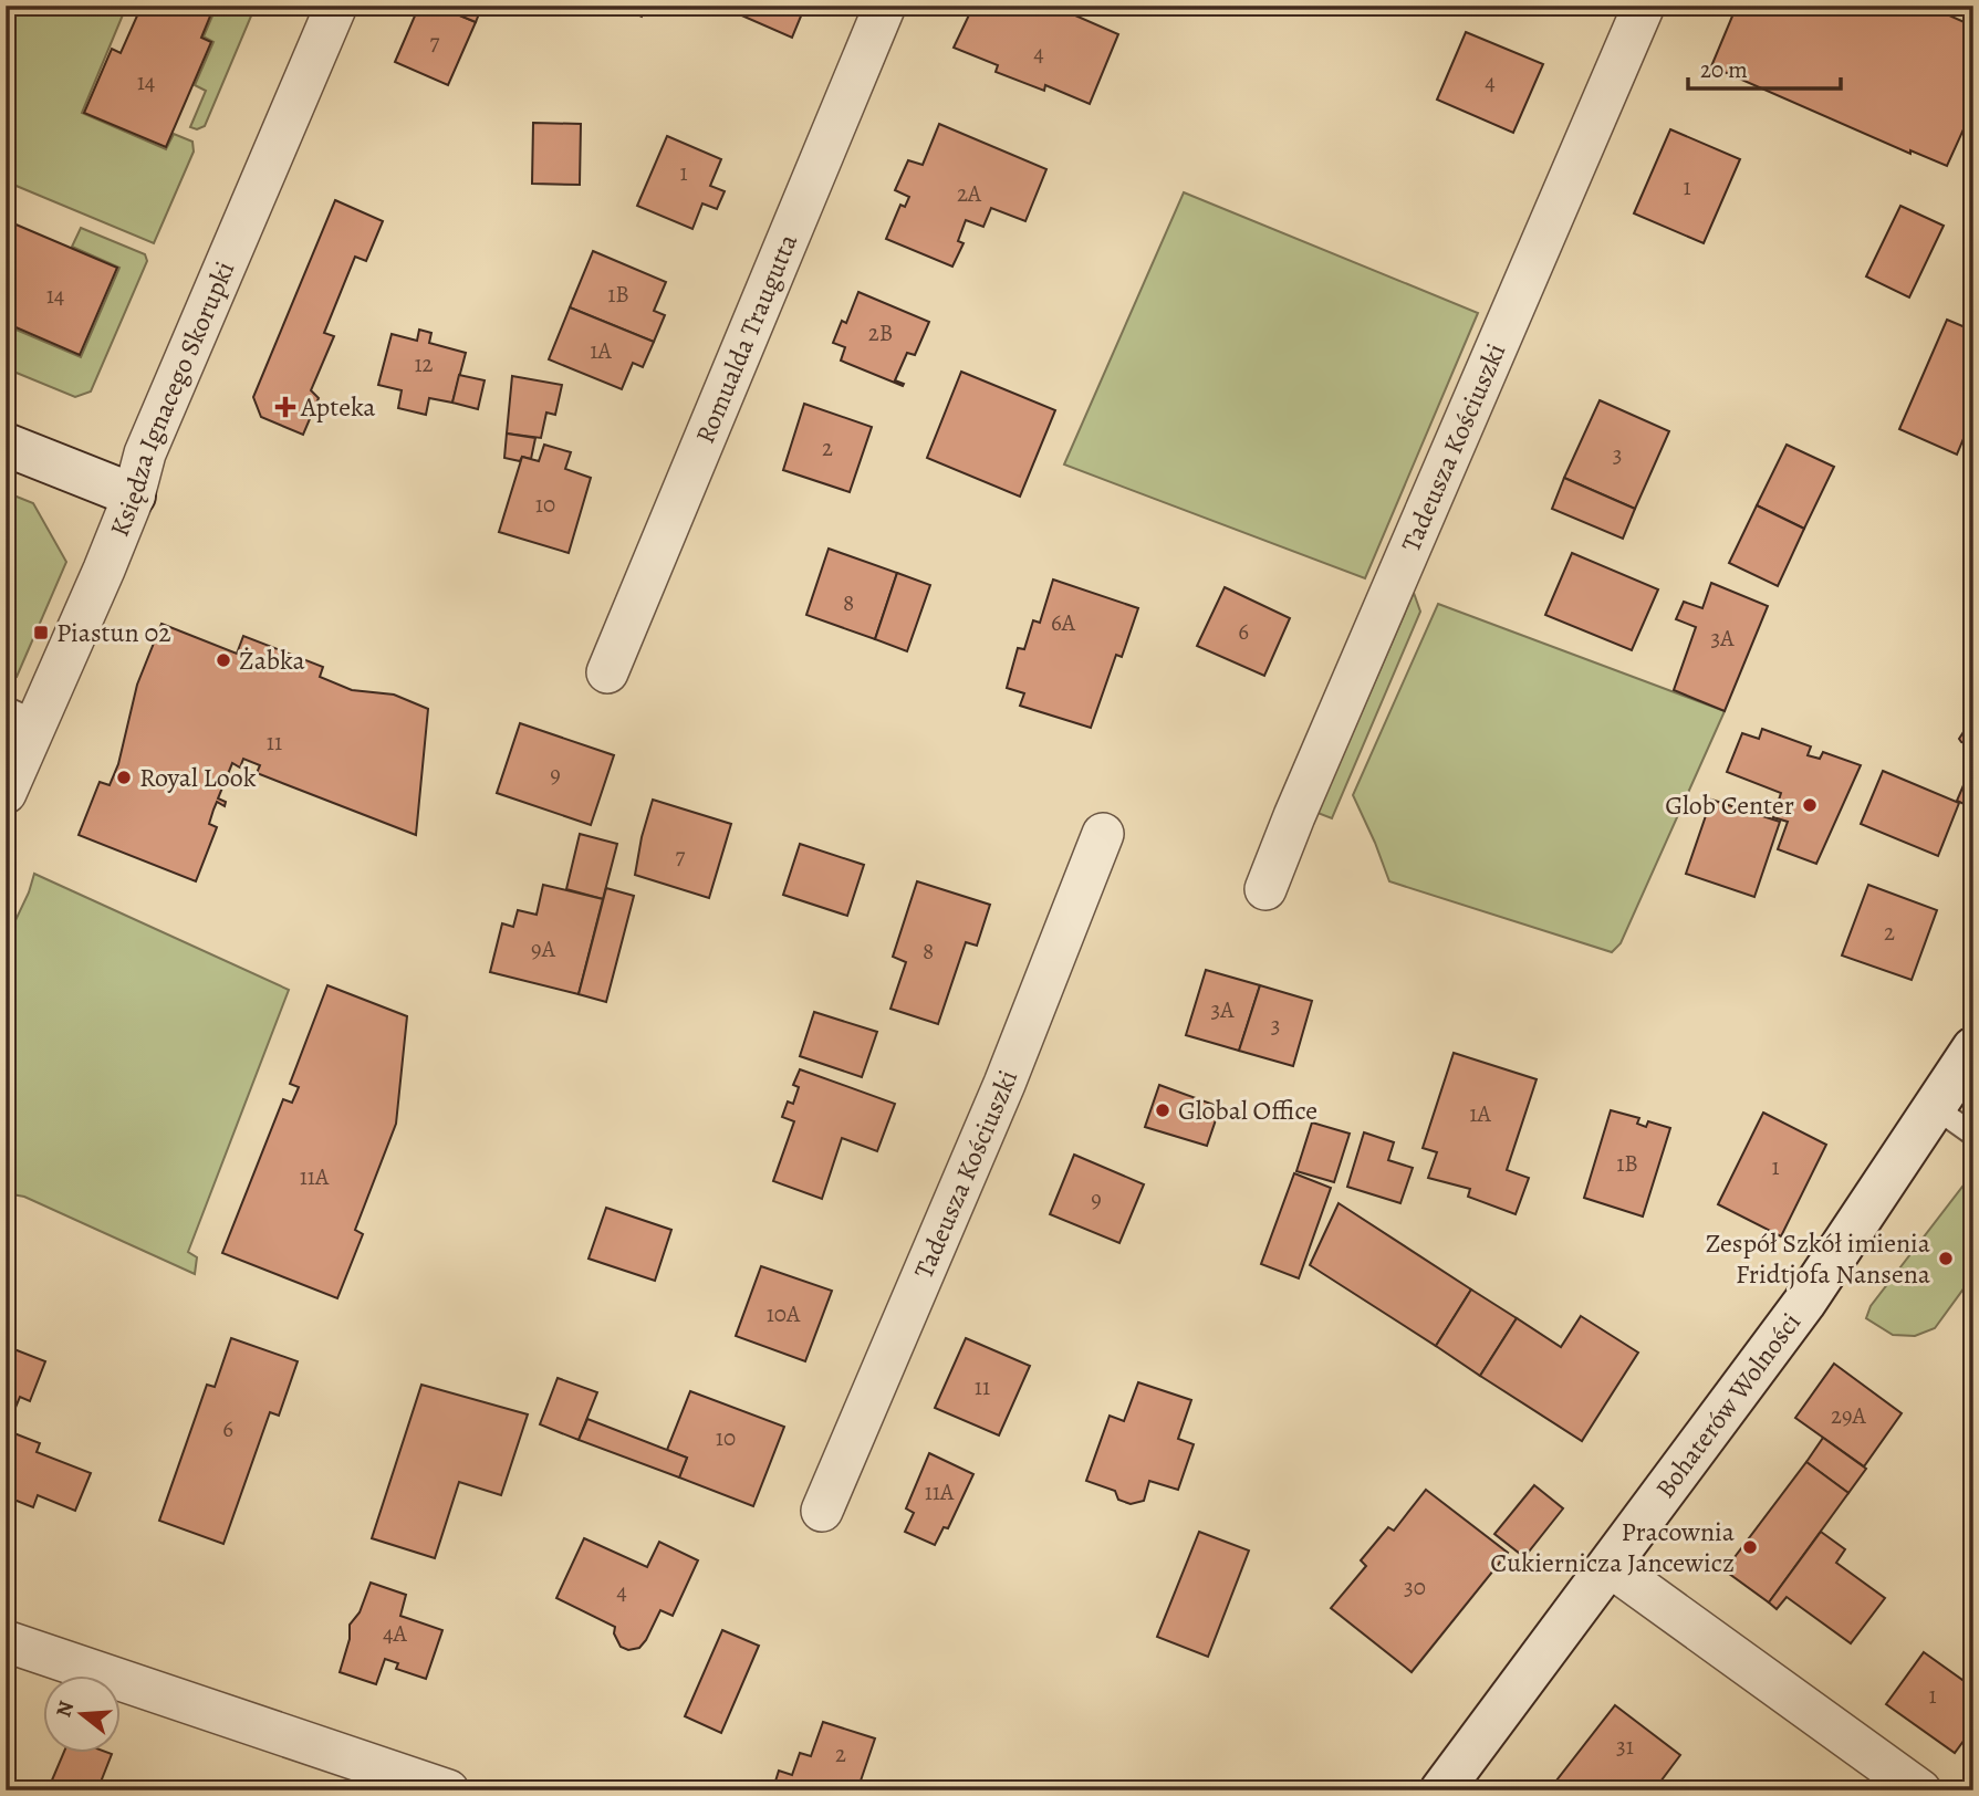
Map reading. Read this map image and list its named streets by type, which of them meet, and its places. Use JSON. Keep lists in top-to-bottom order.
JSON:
{
  "streets": {
    "street": [
      "Romualda Traugutta",
      "Księdza Ignacego Skorupki",
      "Tadeusza Kościuszki",
      "Bohaterów Wolności"
    ]
  },
  "places": {
    "health": ["Apteka"],
    "transit": ["Piastun 02"],
    "other": [
      "Żabka",
      "Royal Look",
      "Glob Center",
      "Global Office",
      "Zespół Szkół imienia Fridtjofa Nansena",
      "Pracownia Cukiernicza Jancewicz"
    ]
  },
  "house_numbers": [
    "7",
    "4",
    "14",
    "4",
    "1",
    "1",
    "2A",
    "1B",
    "14",
    "2B",
    "1A",
    "12",
    "2",
    "3",
    "10",
    "8",
    "6A",
    "6",
    "3A",
    "11",
    "9",
    "7",
    "2",
    "9A",
    "8",
    "3A",
    "3",
    "1A",
    "1B",
    "1",
    "11A",
    "9",
    "10A",
    "11",
    "29A",
    "6",
    "10",
    "11A",
    "30",
    "4",
    "4A",
    "1",
    "31",
    "2"
  ],
  "scale_bar": "20 m",
  "north": "left"
}
